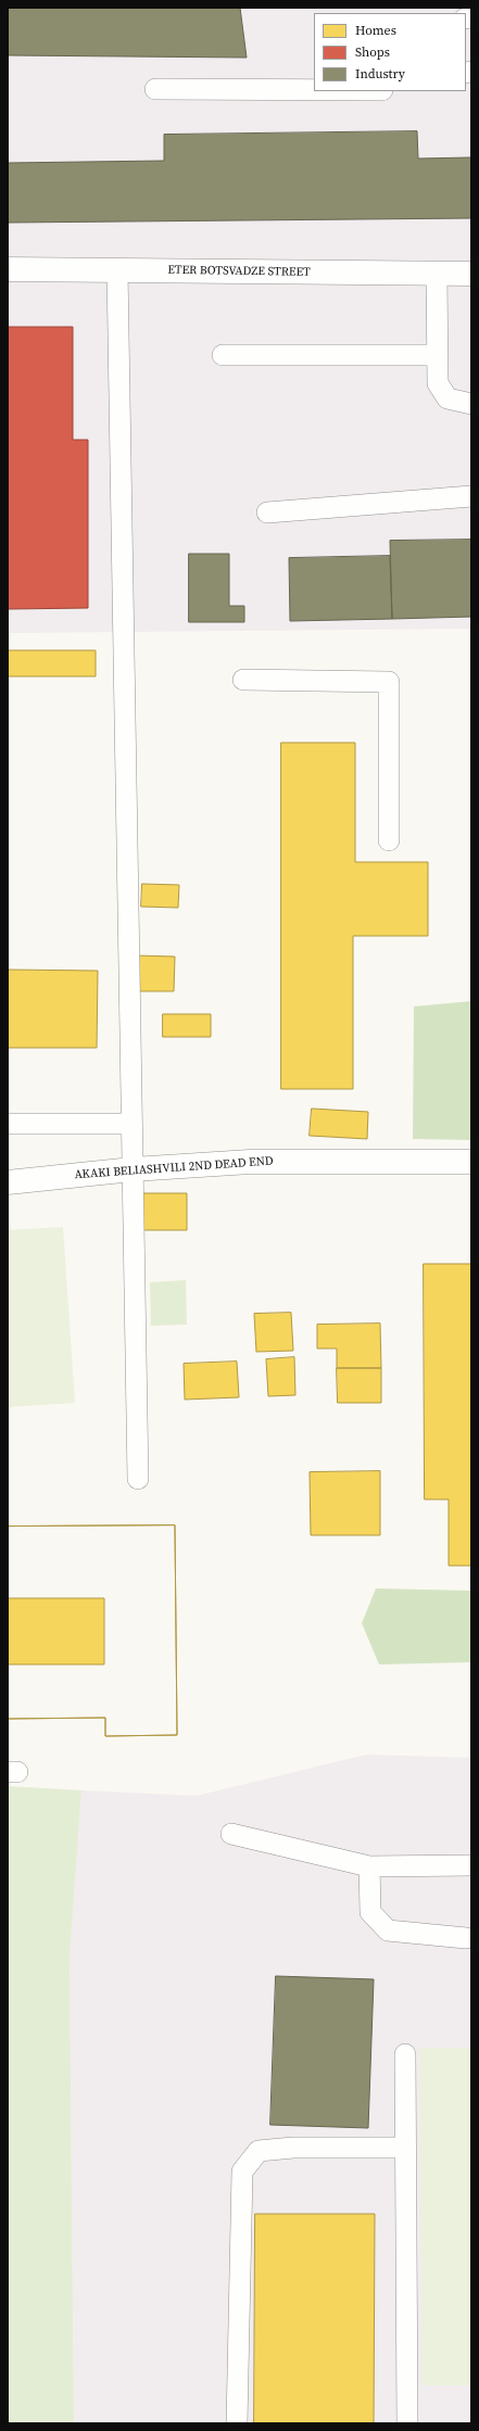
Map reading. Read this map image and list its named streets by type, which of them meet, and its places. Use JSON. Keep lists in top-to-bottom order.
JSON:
{
  "streets": {
    "street": ["ETER BOTSVADZE STREET", "AKAKI BELIASHVILI 2ND DEAD END"]
  },
  "legend": ["Homes", "Shops", "Industry"]
}
